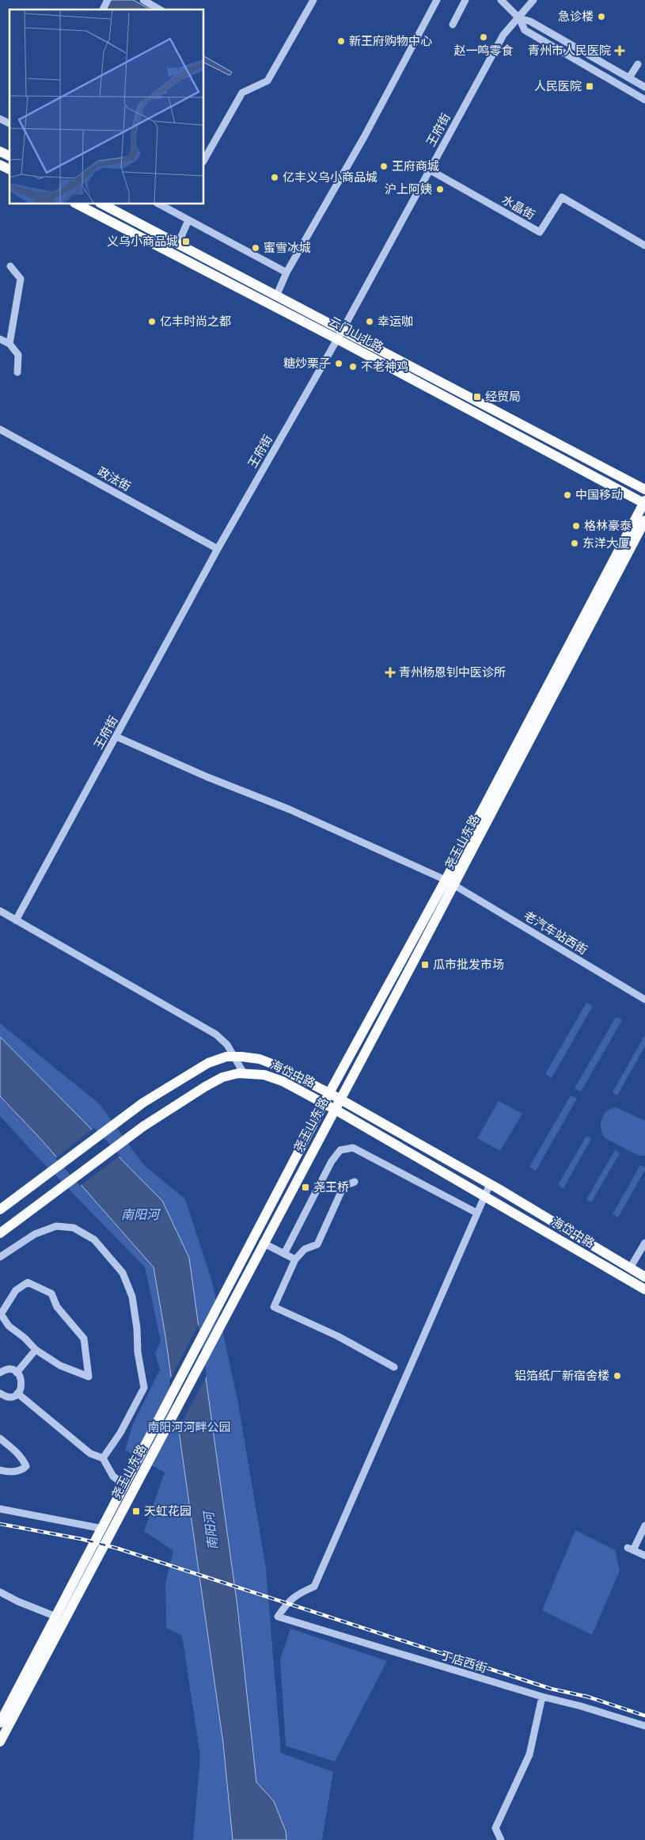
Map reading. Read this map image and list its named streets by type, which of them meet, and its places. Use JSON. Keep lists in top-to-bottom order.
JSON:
{
  "streets": {
    "main road": ["云门山北路", "尧王山东路", "海岱中路"],
    "street": [
      "王府街",
      "水晶街",
      "政法街",
      "老汽车站西街",
      "丁店西街"
    ]
  },
  "crossings": [
    ["王府街", "水晶街"],
    ["王府街", "云门山北路"],
    ["王府街", "政法街"],
    ["王府街", "老汽车站西街"],
    ["云门山北路", "尧王山东路"],
    ["尧王山东路", "老汽车站西街"],
    ["尧王山东路", "海岱中路"]
  ],
  "water": ["南阳河"],
  "parks": ["南阳河河畔公园"],
  "places": {
    "other": [
      "急诊楼",
      "赵一鸣零食",
      "新王府购物中心",
      "王府商城",
      "亿丰义乌小商品城",
      "沪上阿姨",
      "蜜雪冰城",
      "亿丰时尚之都",
      "幸运咖",
      "糖炒栗子",
      "不老神鸡",
      "中国移动",
      "格林豪泰",
      "东洋大厦",
      "铝箔纸厂新宿舍楼"
    ],
    "health": ["青州市人民医院", "青州杨恩钊中医诊所"],
    "transit": [
      "人民医院",
      "义乌小商品城",
      "经贸局",
      "瓜市批发市场",
      "尧王桥",
      "天虹花园"
    ]
  }
}
